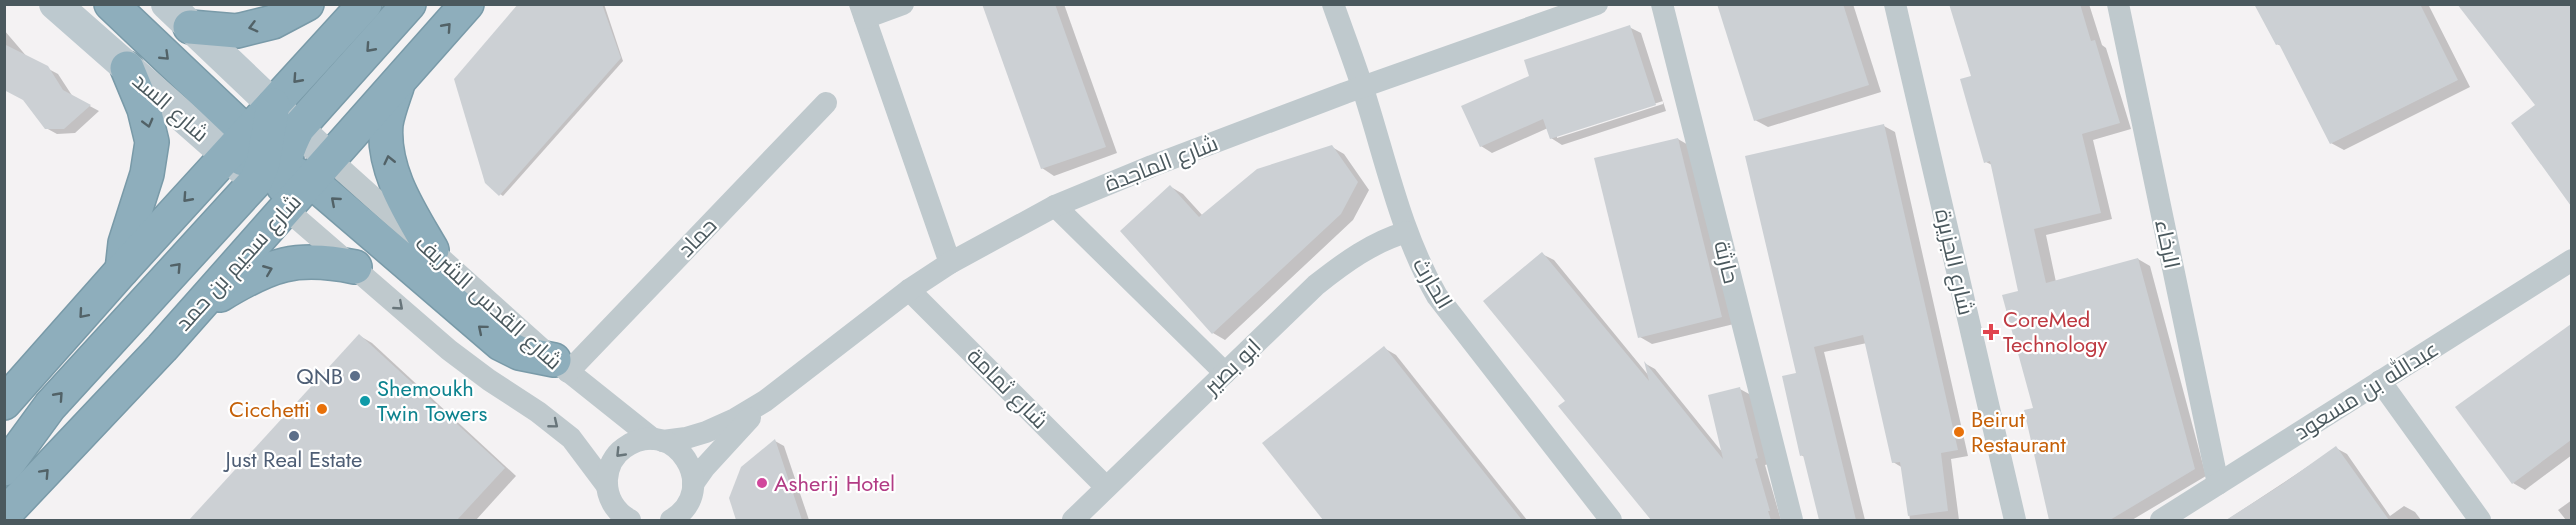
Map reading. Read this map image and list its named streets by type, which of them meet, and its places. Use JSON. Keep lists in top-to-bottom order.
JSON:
{
  "streets": {
    "highway": ["شارع سحيم بن حمد"],
    "main road": ["شارع السد"],
    "street": [
      "شارع الماجدة",
      "حماد",
      "الرخاء",
      "حارثة",
      "شارع الجزيرة",
      "الحارث",
      "شارع القدس الشريف",
      "ابو بصير",
      "شارع ثمامة",
      "عبدالله بن مسعود"
    ]
  },
  "crossings": [
    ["شارع السد", "شارع سحيم بن حمد"],
    ["شارع السد", "شارع القدس الشريف"],
    ["شارع الماجدة", "الحارث"],
    ["شارع الماجدة", "شارع القدس الشريف"],
    ["شارع الماجدة", "شارع ثمامة"],
    ["حماد", "شارع القدس الشريف"],
    ["الرخاء", "عبدالله بن مسعود"],
    ["شارع سحيم بن حمد", "شارع القدس الشريف"],
    ["الحارث", "ابو بصير"],
    ["ابو بصير", "شارع ثمامة"]
  ],
  "places": {
    "health": ["CoreMed Technology"],
    "other": [
      "QNB",
      "Shemoukh Twin Towers",
      "Cicchetti",
      "Beirut Restaurant",
      "Just Real Estate",
      "Asherij Hotel"
    ]
  }
}
